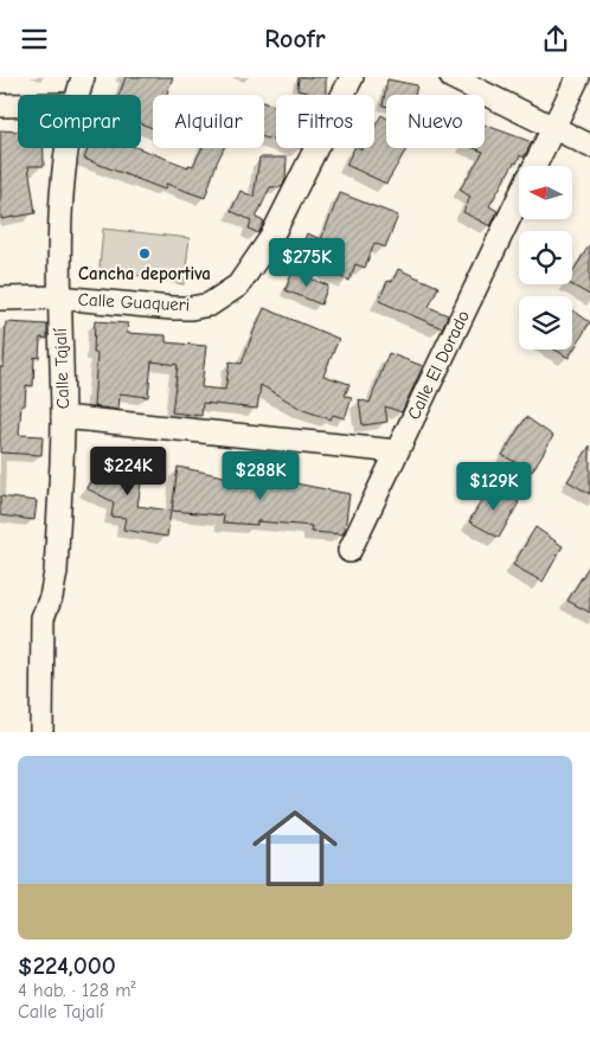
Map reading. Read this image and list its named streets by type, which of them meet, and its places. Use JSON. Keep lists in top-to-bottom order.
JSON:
{
  "streets": {
    "street": ["Calle Guaqueri", "Calle El Dorado", "Calle Tajalí"]
  },
  "crossings": [
    ["Calle Guaqueri", "Calle Tajalí"]
  ],
  "places": ["Cancha deportiva"],
  "north": "left",
  "page": {
    "header": "Roofr",
    "chip": [
      "Comprar",
      "Alquilar",
      "Filtros",
      "Nuevo"
    ],
    "price": [
      "$275K",
      "$224K",
      "$288K",
      "$129K"
    ],
    "list": [
      {
        "name": "$224,000",
        "note": "4 hab. · 128 m² · Calle Tajalí"
      }
    ]
  }
}
